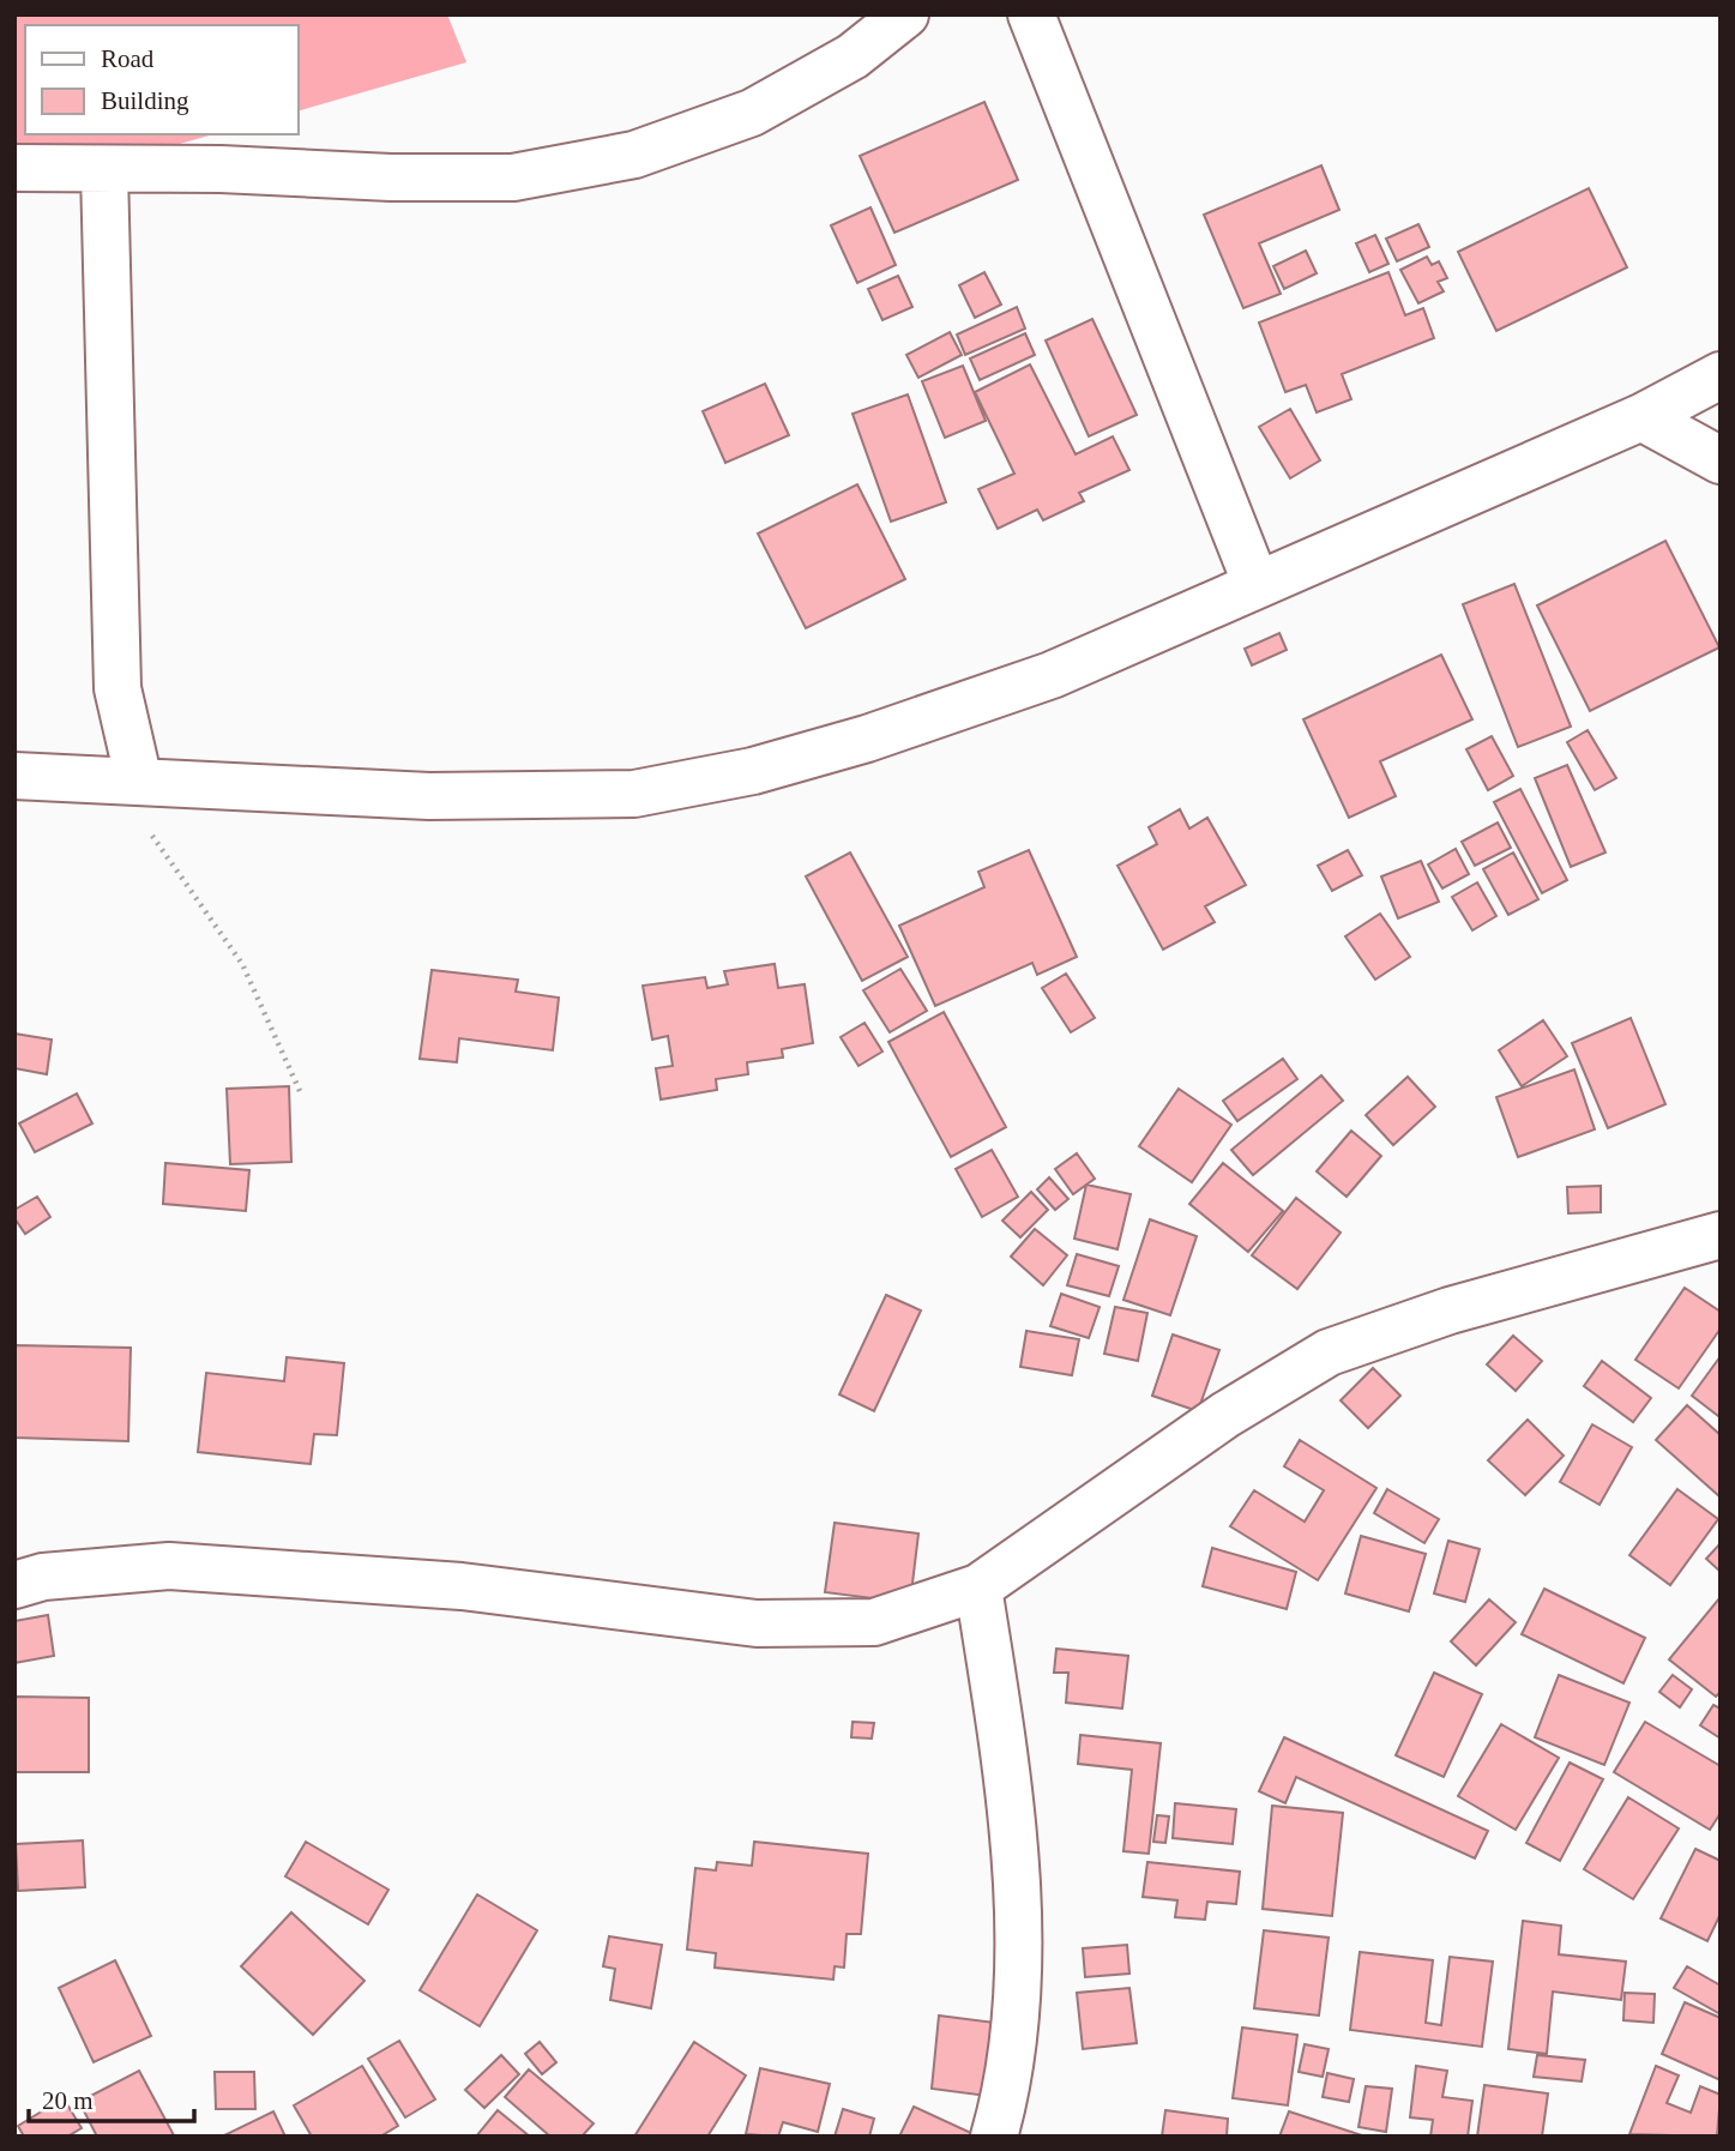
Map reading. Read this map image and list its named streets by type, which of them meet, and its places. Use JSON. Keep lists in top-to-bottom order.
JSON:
{
  "legend": ["Road", "Building"],
  "scale_bar": "20 m"
}
